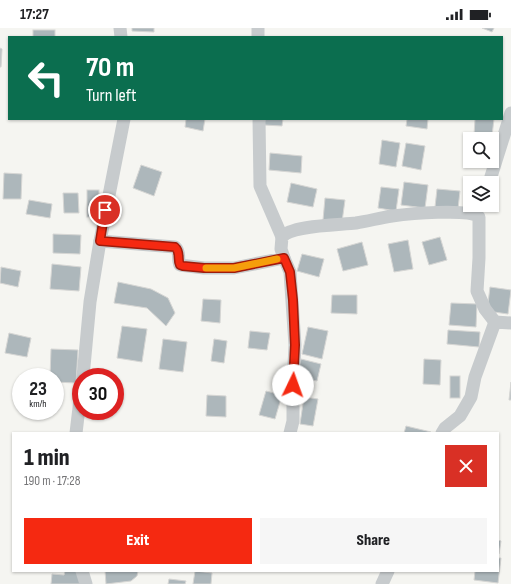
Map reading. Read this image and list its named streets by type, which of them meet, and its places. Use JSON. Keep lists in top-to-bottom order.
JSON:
{
  "page": {
    "status": "17:27",
    "turn": ["70 m", "Turn left"],
    "speed": "23 km/h",
    "limit": "30",
    "heading": ["1 min", "190 m · 17:28"],
    "buttons": ["Exit", "Share"]
  }
}
